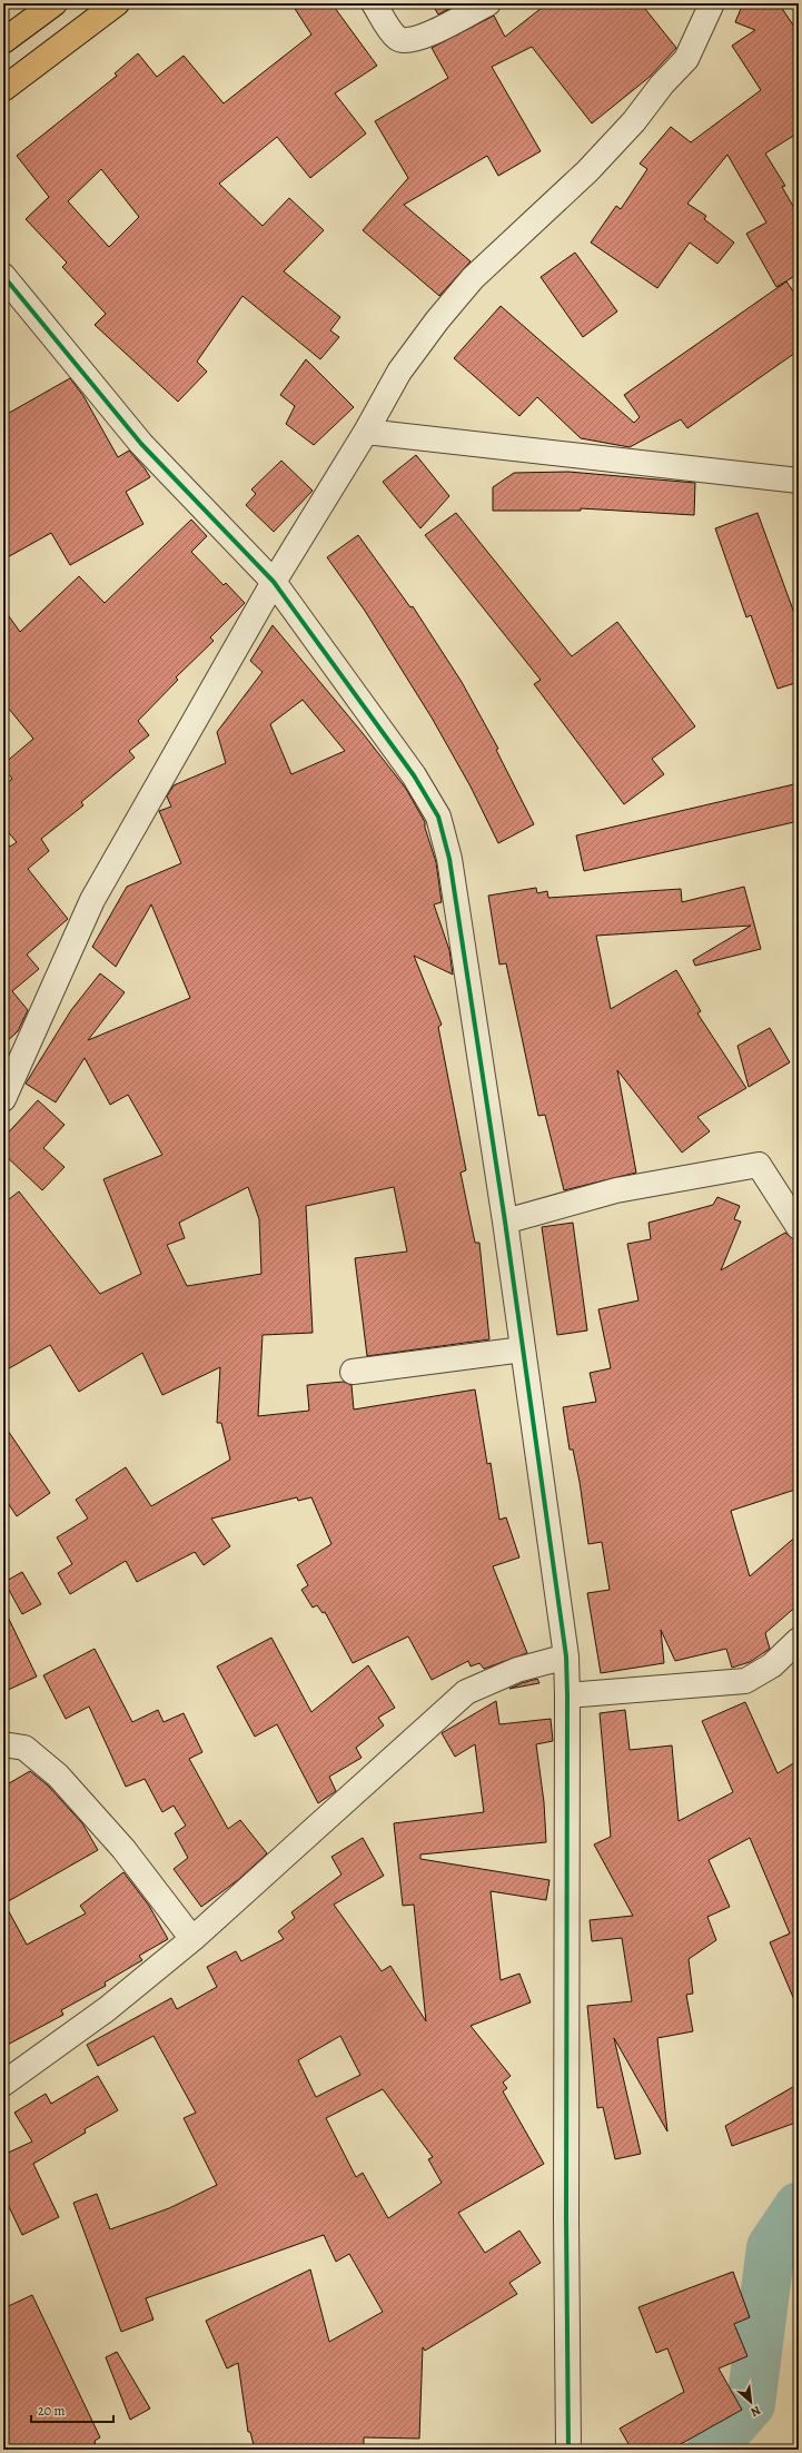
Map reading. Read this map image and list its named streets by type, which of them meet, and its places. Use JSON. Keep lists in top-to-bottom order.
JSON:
{
  "scale_bar": "20 m",
  "north": "bottom right"
}
